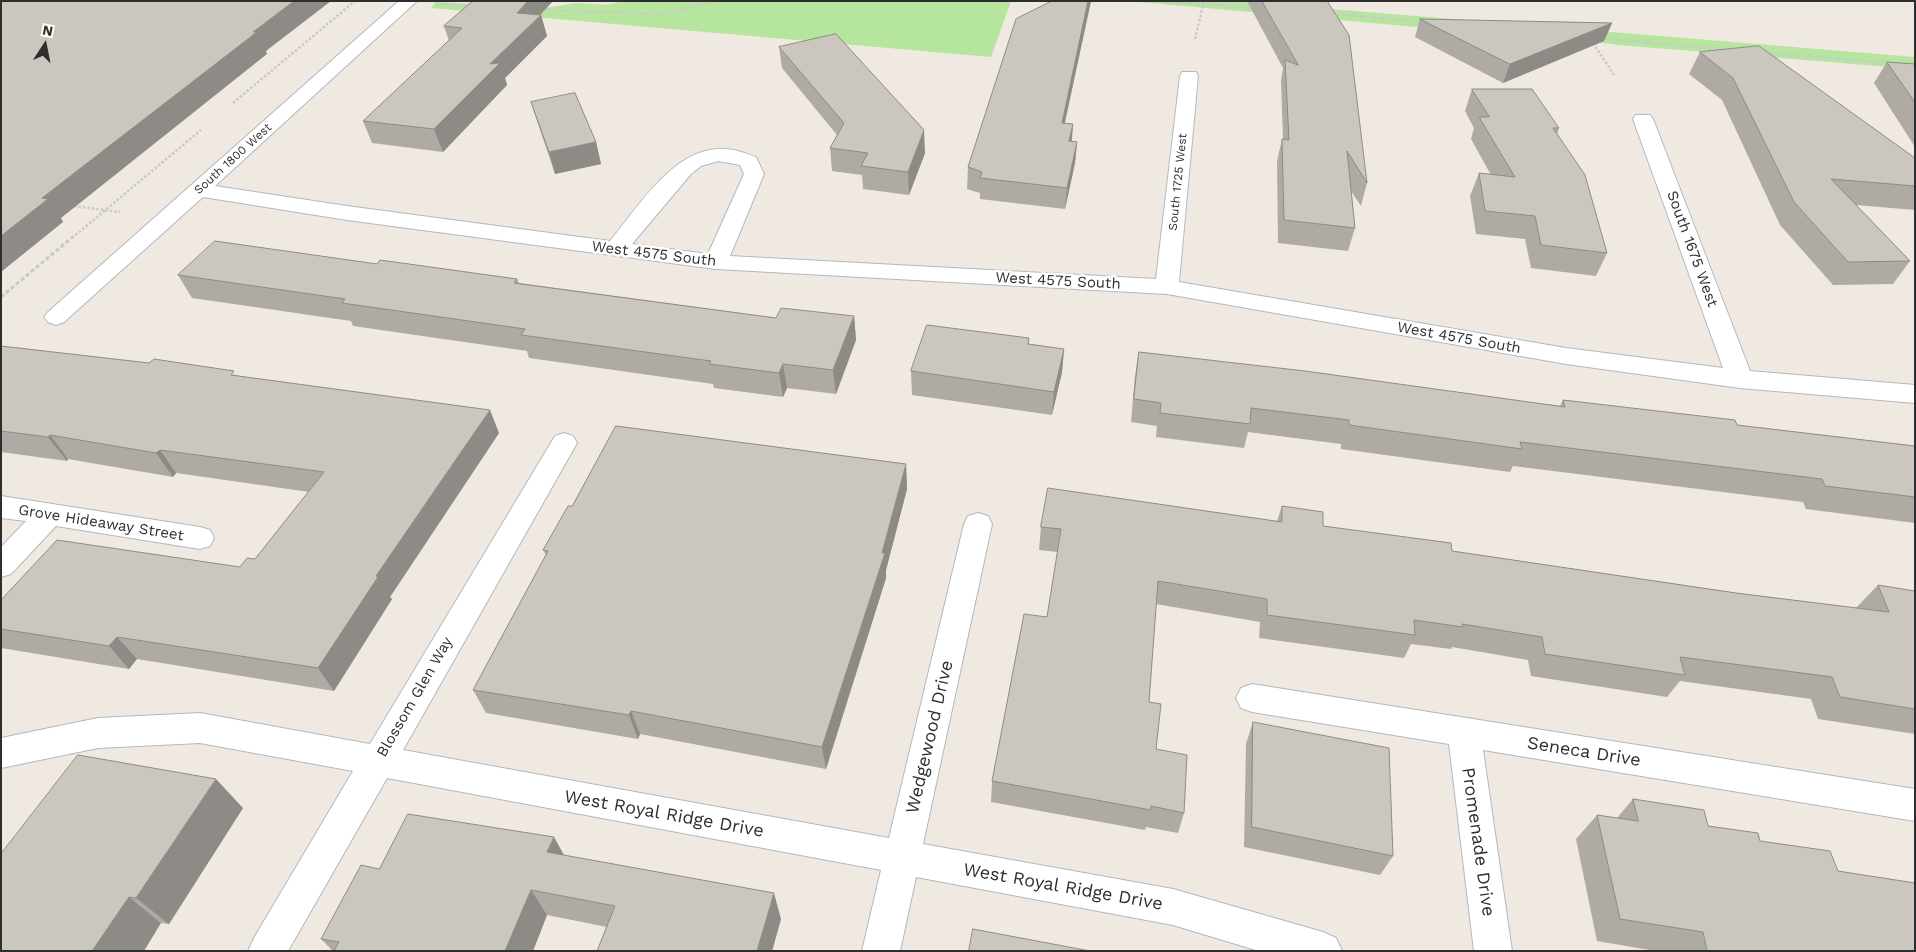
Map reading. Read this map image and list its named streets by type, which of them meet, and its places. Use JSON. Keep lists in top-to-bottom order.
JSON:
{
  "streets": {
    "street": [
      "South 1800 West",
      "South 1725 West",
      "South 1675 West",
      "West 4575 South",
      "Grove Hideaway Street",
      "Blossom Glen Way",
      "Wedgewood Drive",
      "Seneca Drive",
      "West Royal Ridge Drive",
      "Promenade Drive"
    ]
  },
  "crossings": [
    ["South 1800 West", "West 4575 South"],
    ["South 1725 West", "West 4575 South"],
    ["South 1675 West", "West 4575 South"],
    ["Blossom Glen Way", "West Royal Ridge Drive"],
    ["Wedgewood Drive", "West Royal Ridge Drive"],
    ["Seneca Drive", "Promenade Drive"]
  ],
  "north": "top"
}
